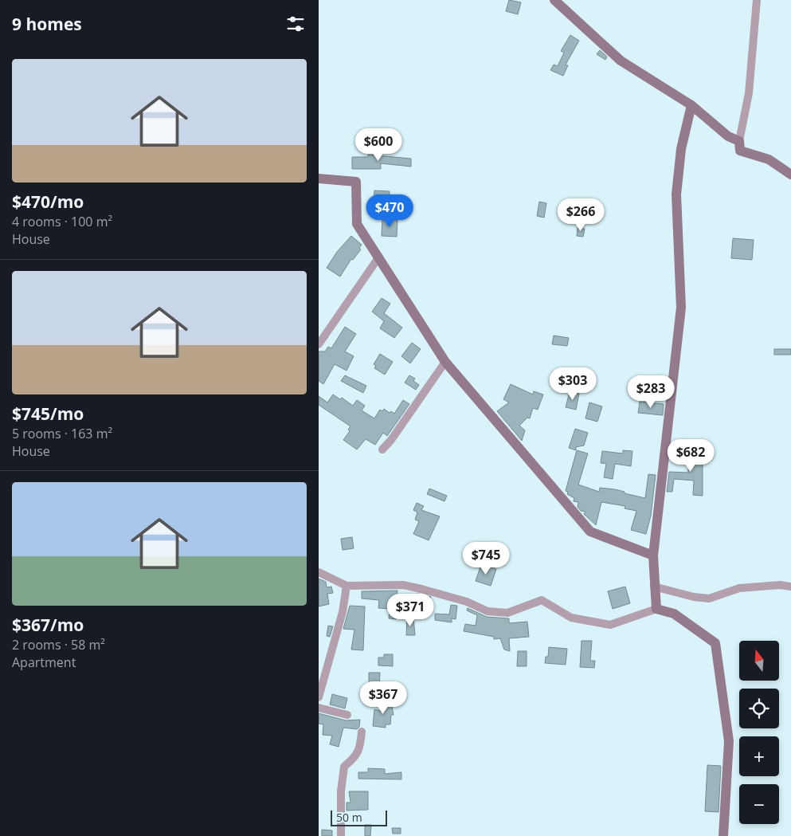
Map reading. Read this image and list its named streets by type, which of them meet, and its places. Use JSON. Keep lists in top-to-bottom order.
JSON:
{
  "scale_bar": "50 m",
  "north": "top",
  "page": {
    "heading": "9 homes",
    "list": [
      {
        "name": "$470/mo",
        "note": "4 rooms · 100 m² · House"
      },
      {
        "name": "$745/mo",
        "note": "5 rooms · 163 m² · House"
      },
      {
        "name": "$367/mo",
        "note": "2 rooms · 58 m² · Apartment"
      }
    ],
    "price": [
      "$600",
      "$470",
      "$266",
      "$303",
      "$283",
      "$682",
      "$745",
      "$371",
      "$367"
    ],
    "map_buttons": ["+", "−"],
    "scale": "50 m"
  }
}
